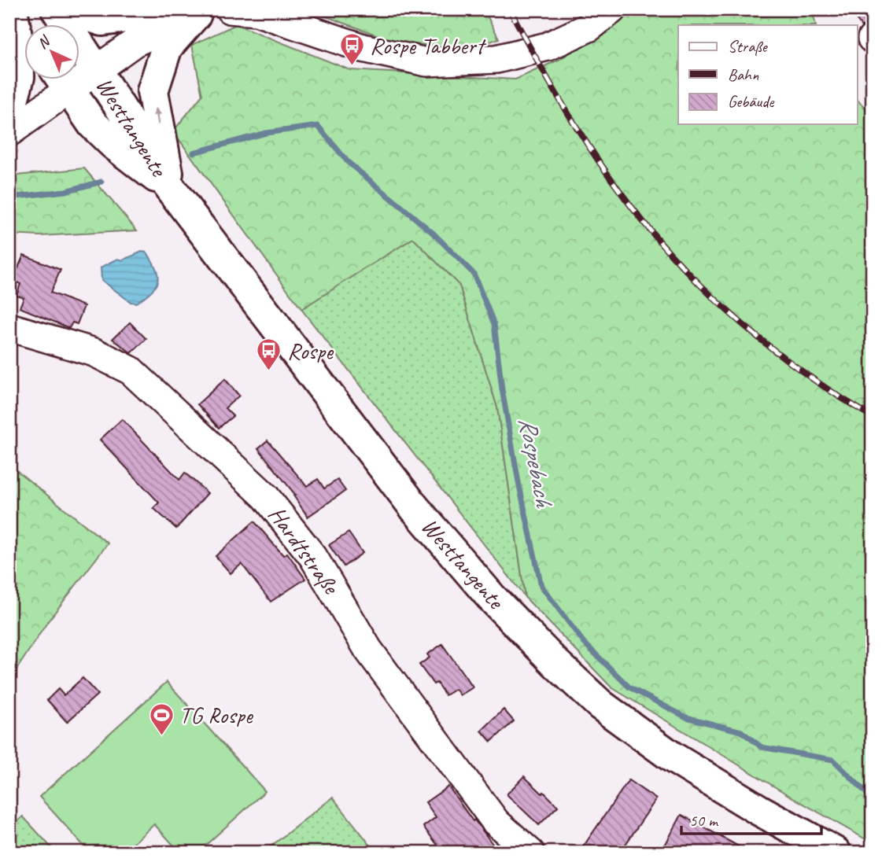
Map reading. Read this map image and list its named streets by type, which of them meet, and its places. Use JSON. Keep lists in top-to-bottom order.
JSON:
{
  "streets": {
    "main road": ["Westtangente"],
    "street": ["Hardtstraße"]
  },
  "water": ["Rospebach"],
  "places": {
    "bus stop": ["Rospe Tabbert", "Rospe"],
    "sports": ["TG Rospe"]
  },
  "legend": ["Straße", "Bahn", "Gebäude"],
  "scale_bar": "50 m",
  "north": "top left"
}
